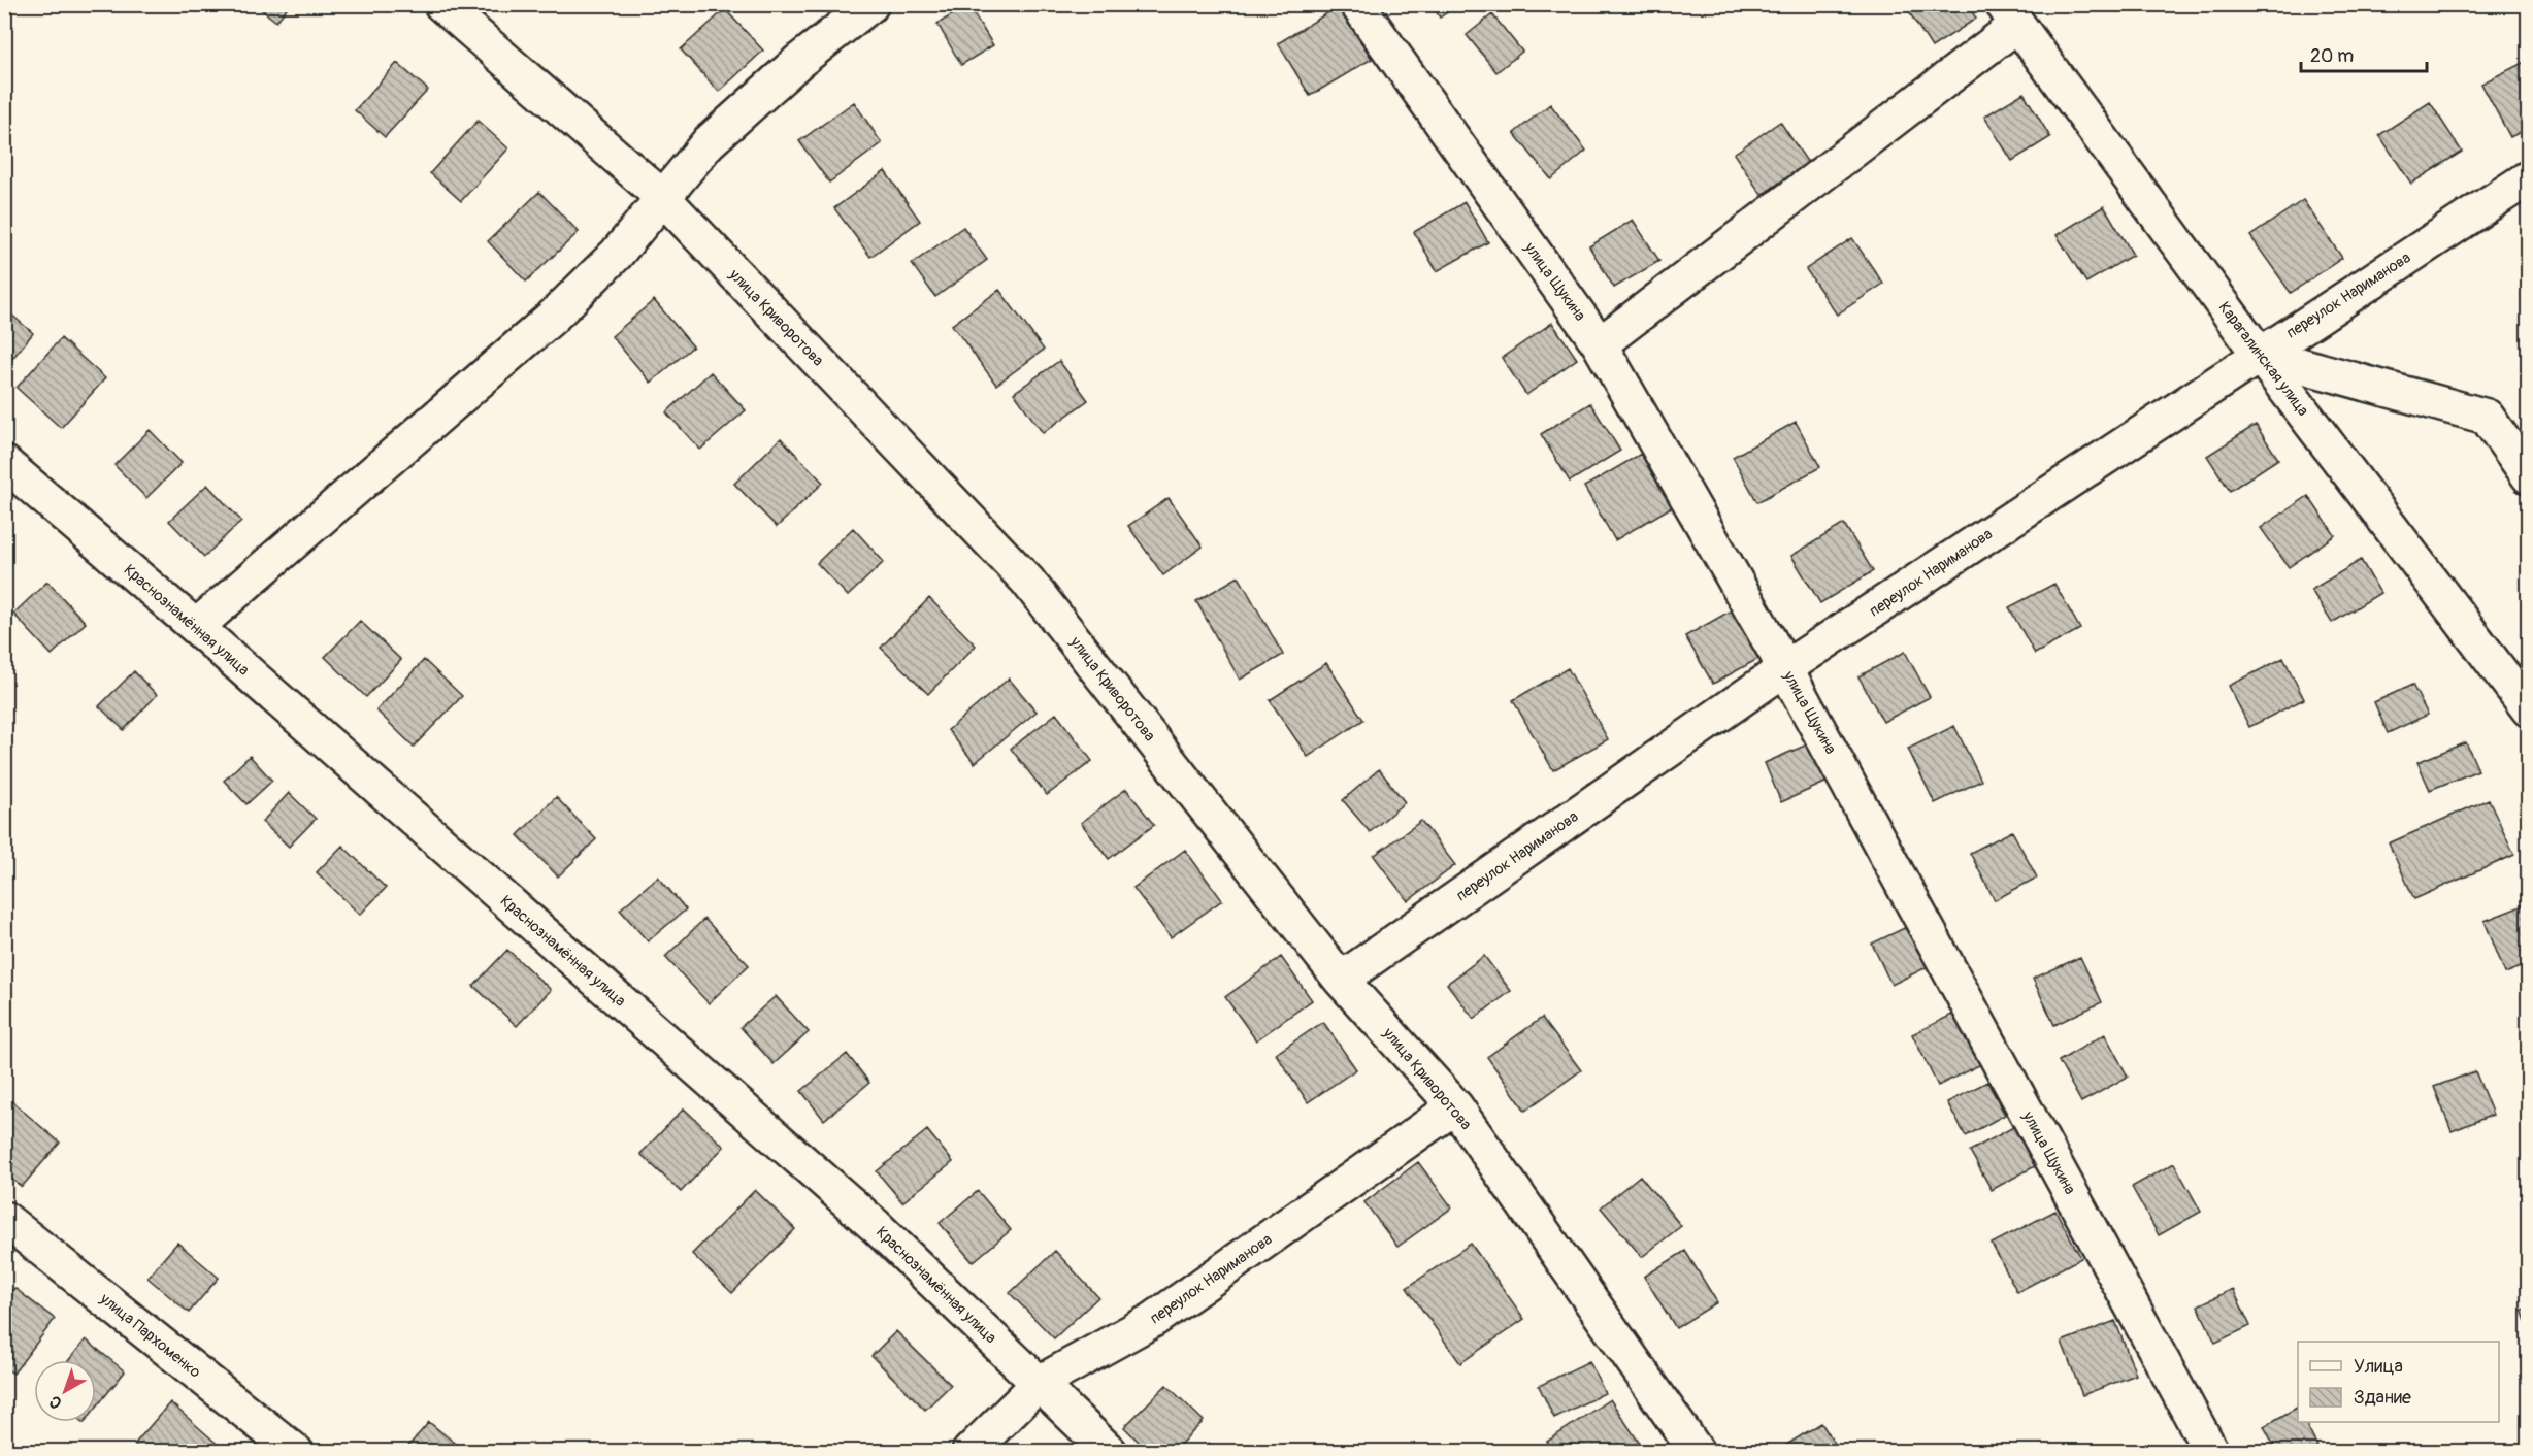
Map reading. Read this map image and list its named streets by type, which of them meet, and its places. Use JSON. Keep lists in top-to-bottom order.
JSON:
{
  "streets": {
    "street": [
      "улица Щукина",
      "переулок Нариманова",
      "улица Криворотова",
      "Карагалинская улица",
      "Краснознамённая улица",
      "улица Пархоменко"
    ]
  },
  "crossings": [
    ["улица Щукина", "переулок Нариманова"],
    ["переулок Нариманова", "улица Криворотова"],
    ["переулок Нариманова", "Карагалинская улица"],
    ["переулок Нариманова", "Краснознамённая улица"]
  ],
  "legend": ["Улица", "Здание"],
  "scale_bar": "20 m",
  "north": "bottom left"
}
